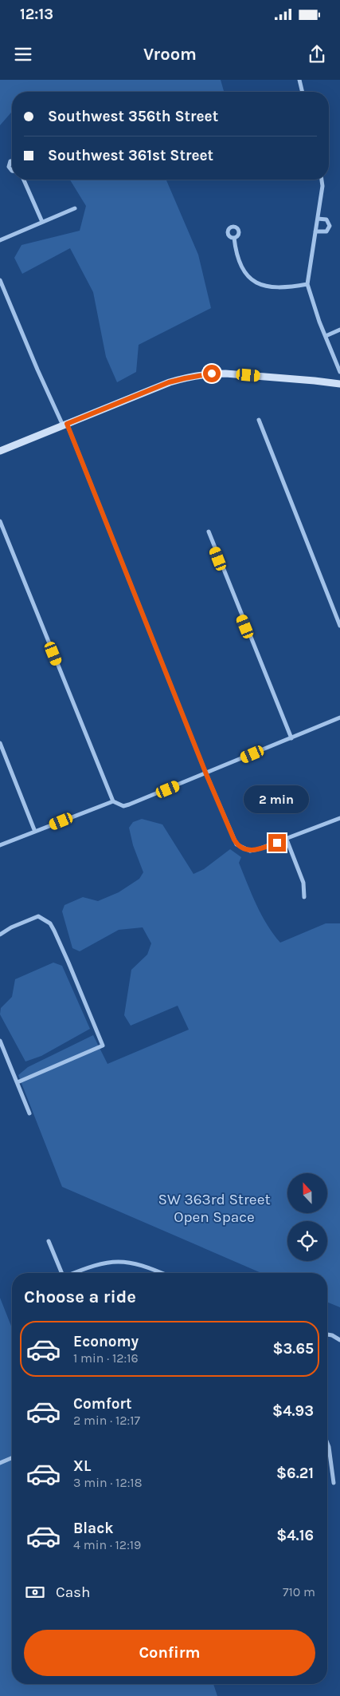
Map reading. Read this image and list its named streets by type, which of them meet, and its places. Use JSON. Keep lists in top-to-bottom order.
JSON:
{
  "parks": ["SW 363rd Street Open Space"],
  "north": "top",
  "page": {
    "status": "12:13",
    "header": "Vroom",
    "banner": ["Southwest 356th Street", "Southwest 361st Street"],
    "bubble": "2 min",
    "heading": "Choose a ride",
    "list": [
      {
        "name": "Economy",
        "note": "1 min · 12:16",
        "value": "$3.65"
      },
      {
        "name": "Comfort",
        "note": "2 min · 12:17",
        "value": "$4.93"
      },
      {
        "name": "XL",
        "note": "3 min · 12:18",
        "value": "$6.21"
      },
      {
        "name": "Black",
        "note": "4 min · 12:19",
        "value": "$4.16"
      }
    ],
    "pay": ["Cash", "710 m"],
    "buttons": "Confirm"
  }
}
